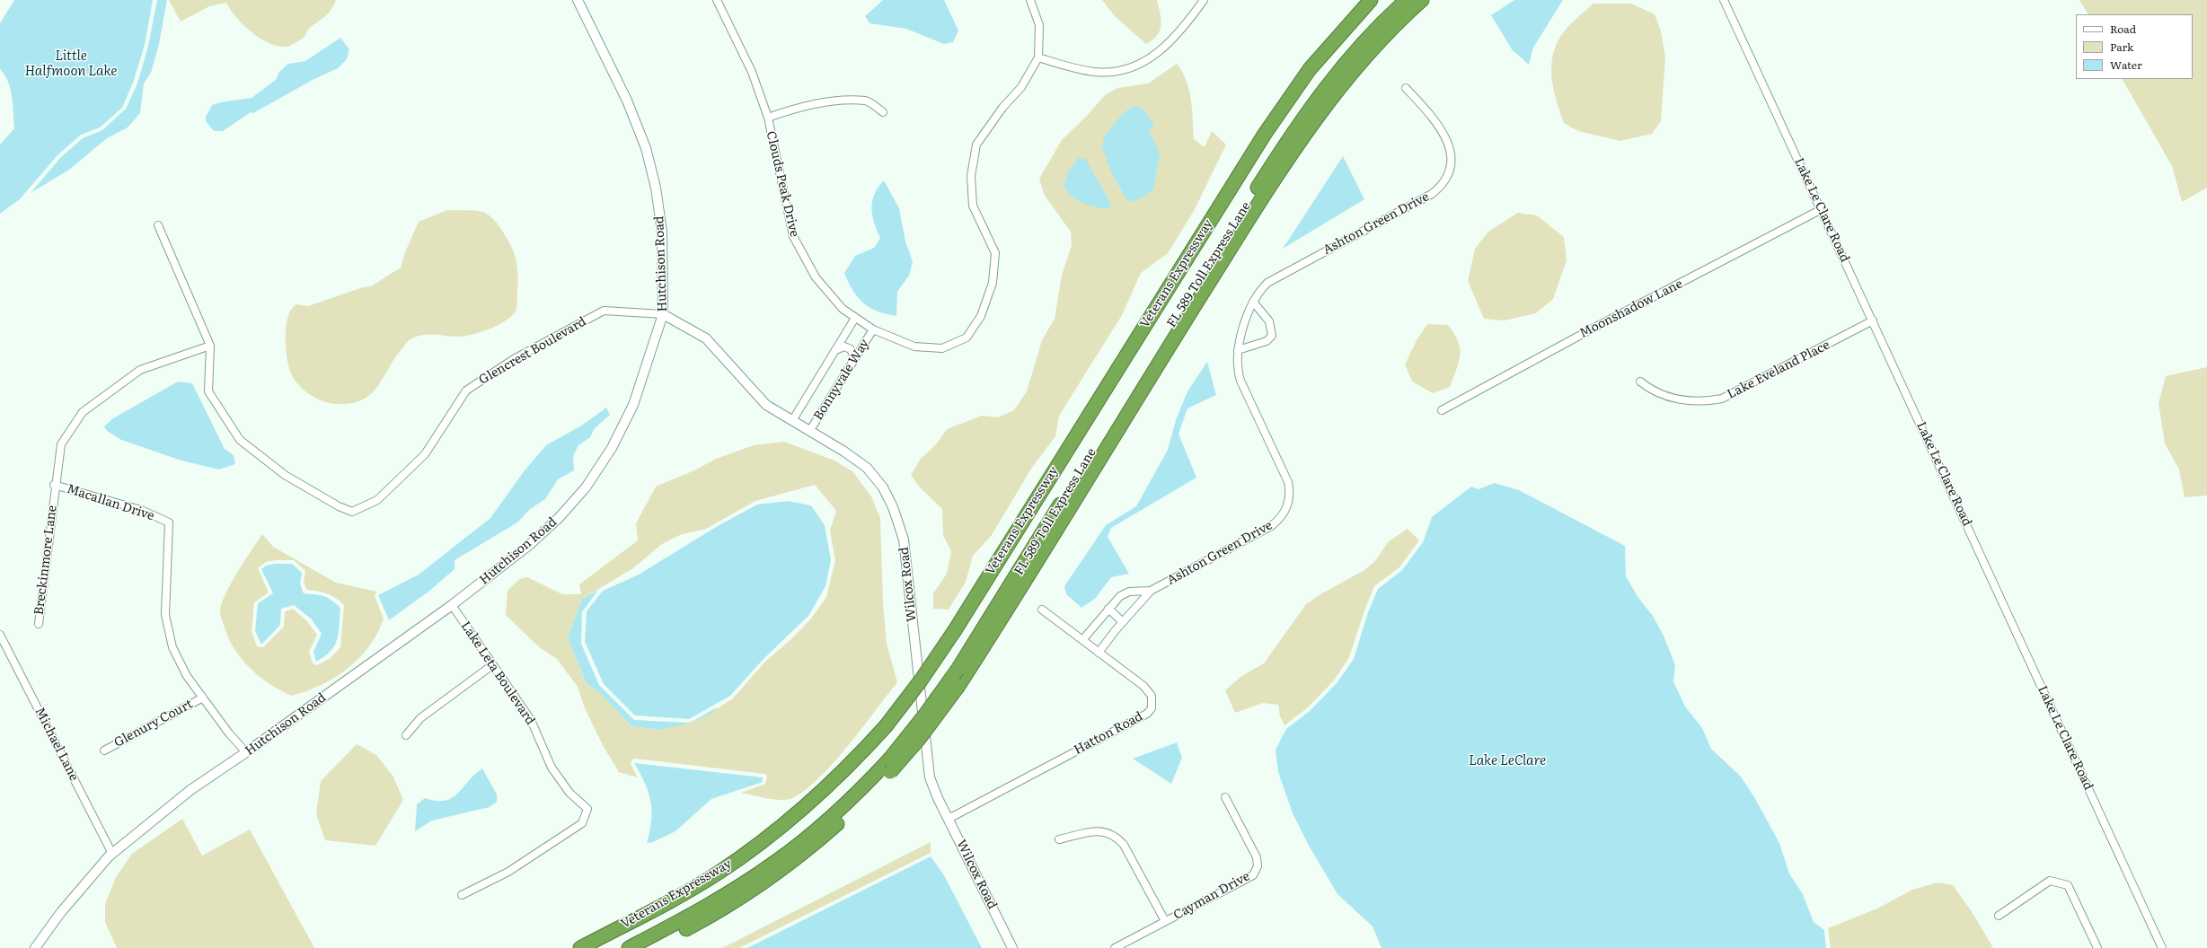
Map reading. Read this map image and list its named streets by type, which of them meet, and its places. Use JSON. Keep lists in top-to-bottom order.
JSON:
{
  "streets": {
    "highway": ["FL 589 Toll Express Lane", "Veterans Expressway"],
    "street": [
      "Clouds Peak Drive",
      "Lake Le Clare Road",
      "Ashton Green Drive",
      "Hutchison Road",
      "Moonshadow Lane",
      "Glencrest Boulevard",
      "Lake Eveland Place",
      "Bonnyvale Way",
      "Macallan Drive",
      "Breckinmore Lane",
      "Wilcox Road",
      "Lake Leta Boulevard",
      "Glenury Court",
      "Hatton Road",
      "Michael Lane",
      "Cayman Drive"
    ]
  },
  "crossings": [
    ["Clouds Peak Drive", "Bonnyvale Way"],
    ["Lake Le Clare Road", "Moonshadow Lane"],
    ["Lake Le Clare Road", "Lake Eveland Place"],
    ["Ashton Green Drive", "Hatton Road"],
    ["Hutchison Road", "Glencrest Boulevard"],
    ["Hutchison Road", "Macallan Drive"],
    ["Hutchison Road", "Wilcox Road"],
    ["Hutchison Road", "Lake Leta Boulevard"],
    ["Hutchison Road", "Michael Lane"],
    ["Glencrest Boulevard", "Breckinmore Lane"],
    ["Glencrest Boulevard", "Wilcox Road"],
    ["Bonnyvale Way", "Wilcox Road"],
    ["Macallan Drive", "Breckinmore Lane"],
    ["Macallan Drive", "Glenury Court"],
    ["Wilcox Road", "Hatton Road"]
  ],
  "water": ["Little Halfmoon Lake", "Lake LeClare"],
  "legend": ["Road", "Park", "Water"]
}
